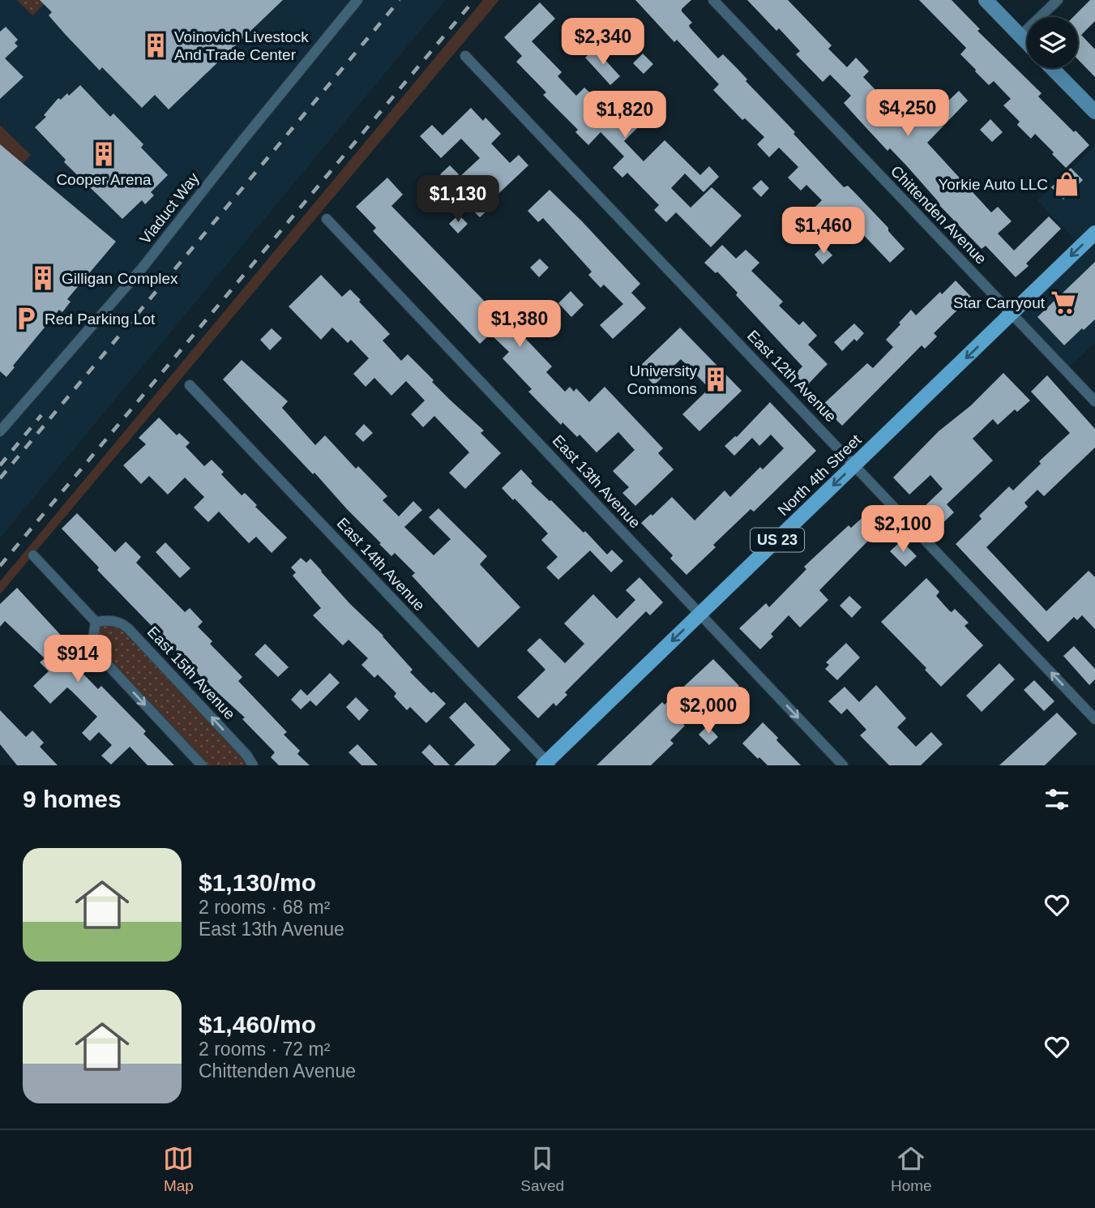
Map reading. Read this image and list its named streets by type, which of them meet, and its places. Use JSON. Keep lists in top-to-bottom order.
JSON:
{
  "streets": {
    "main road": ["North 4th Street", "US 23"],
    "street": [
      "Viaduct Way",
      "Chittenden Avenue",
      "East 12th Avenue",
      "East 13th Avenue",
      "East 14th Avenue",
      "East 15th Avenue"
    ]
  },
  "crossings": [
    ["Chittenden Avenue", "North 4th Street"],
    ["East 12th Avenue", "North 4th Street"],
    ["North 4th Street", "East 13th Avenue"],
    ["North 4th Street", "East 14th Avenue"]
  ],
  "one_way": ["East 12th Avenue", "North 4th Street"],
  "places": {
    "building": [
      "Voinovich Livestock And Trade Center",
      "Cooper Arena",
      "Gilligan Complex",
      "University Commons"
    ],
    "shop": ["Yorkie Auto LLC"],
    "supermarket": ["Star Carryout"],
    "parking": ["Red Parking Lot"]
  },
  "page": {
    "price": [
      "$2,340",
      "$4,250",
      "$1,820",
      "$1,130",
      "$1,460",
      "$1,380",
      "$2,100",
      "$914",
      "$2,000"
    ],
    "heading": "9 homes",
    "list": [
      {
        "name": "$1,130/mo",
        "note": "2 rooms · 68 m² · East 13th Avenue"
      },
      {
        "name": "$1,460/mo",
        "note": "2 rooms · 72 m² · Chittenden Avenue"
      }
    ],
    "tabs": ["Map", "Saved", "Home"]
  }
}
